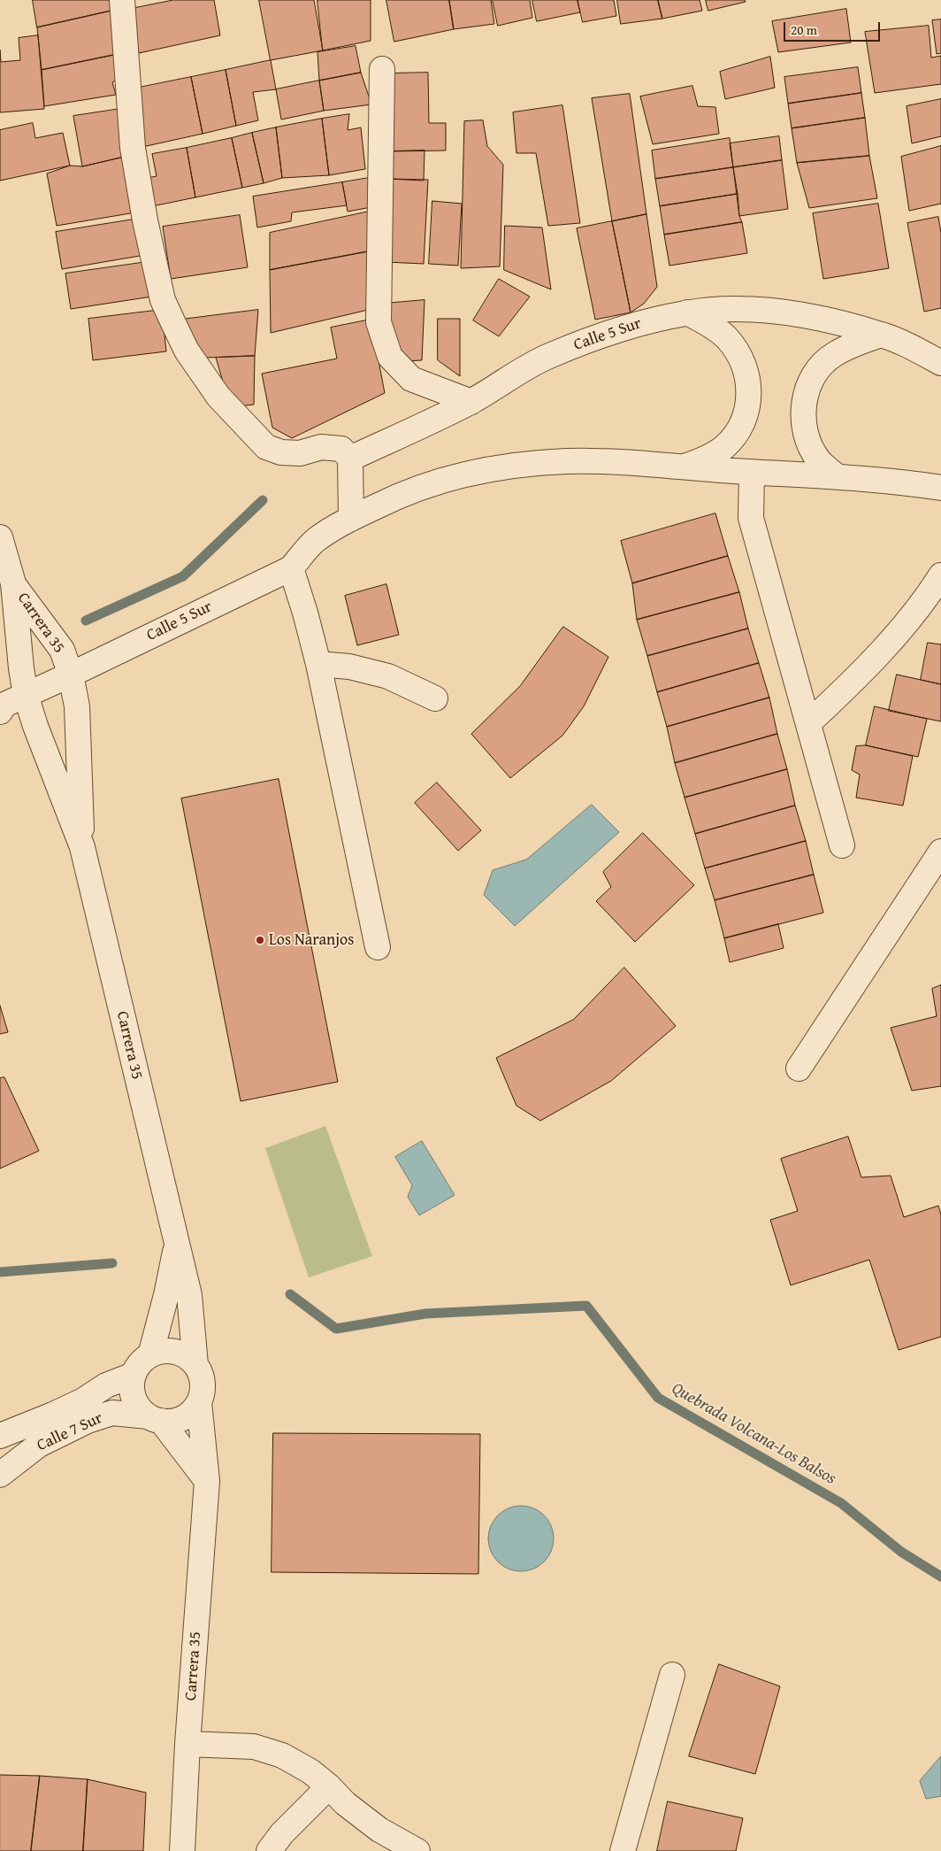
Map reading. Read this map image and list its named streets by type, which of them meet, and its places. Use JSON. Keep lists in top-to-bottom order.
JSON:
{
  "streets": {
    "street": ["Calle 5 Sur", "Carrera 35", "Calle 7 Sur"]
  },
  "crossings": [
    ["Calle 5 Sur", "Carrera 35"],
    ["Carrera 35", "Calle 7 Sur"]
  ],
  "water": ["Quebrada Volcana-Los Balsos"],
  "places": ["Los Naranjos"],
  "scale_bar": "20 m"
}
